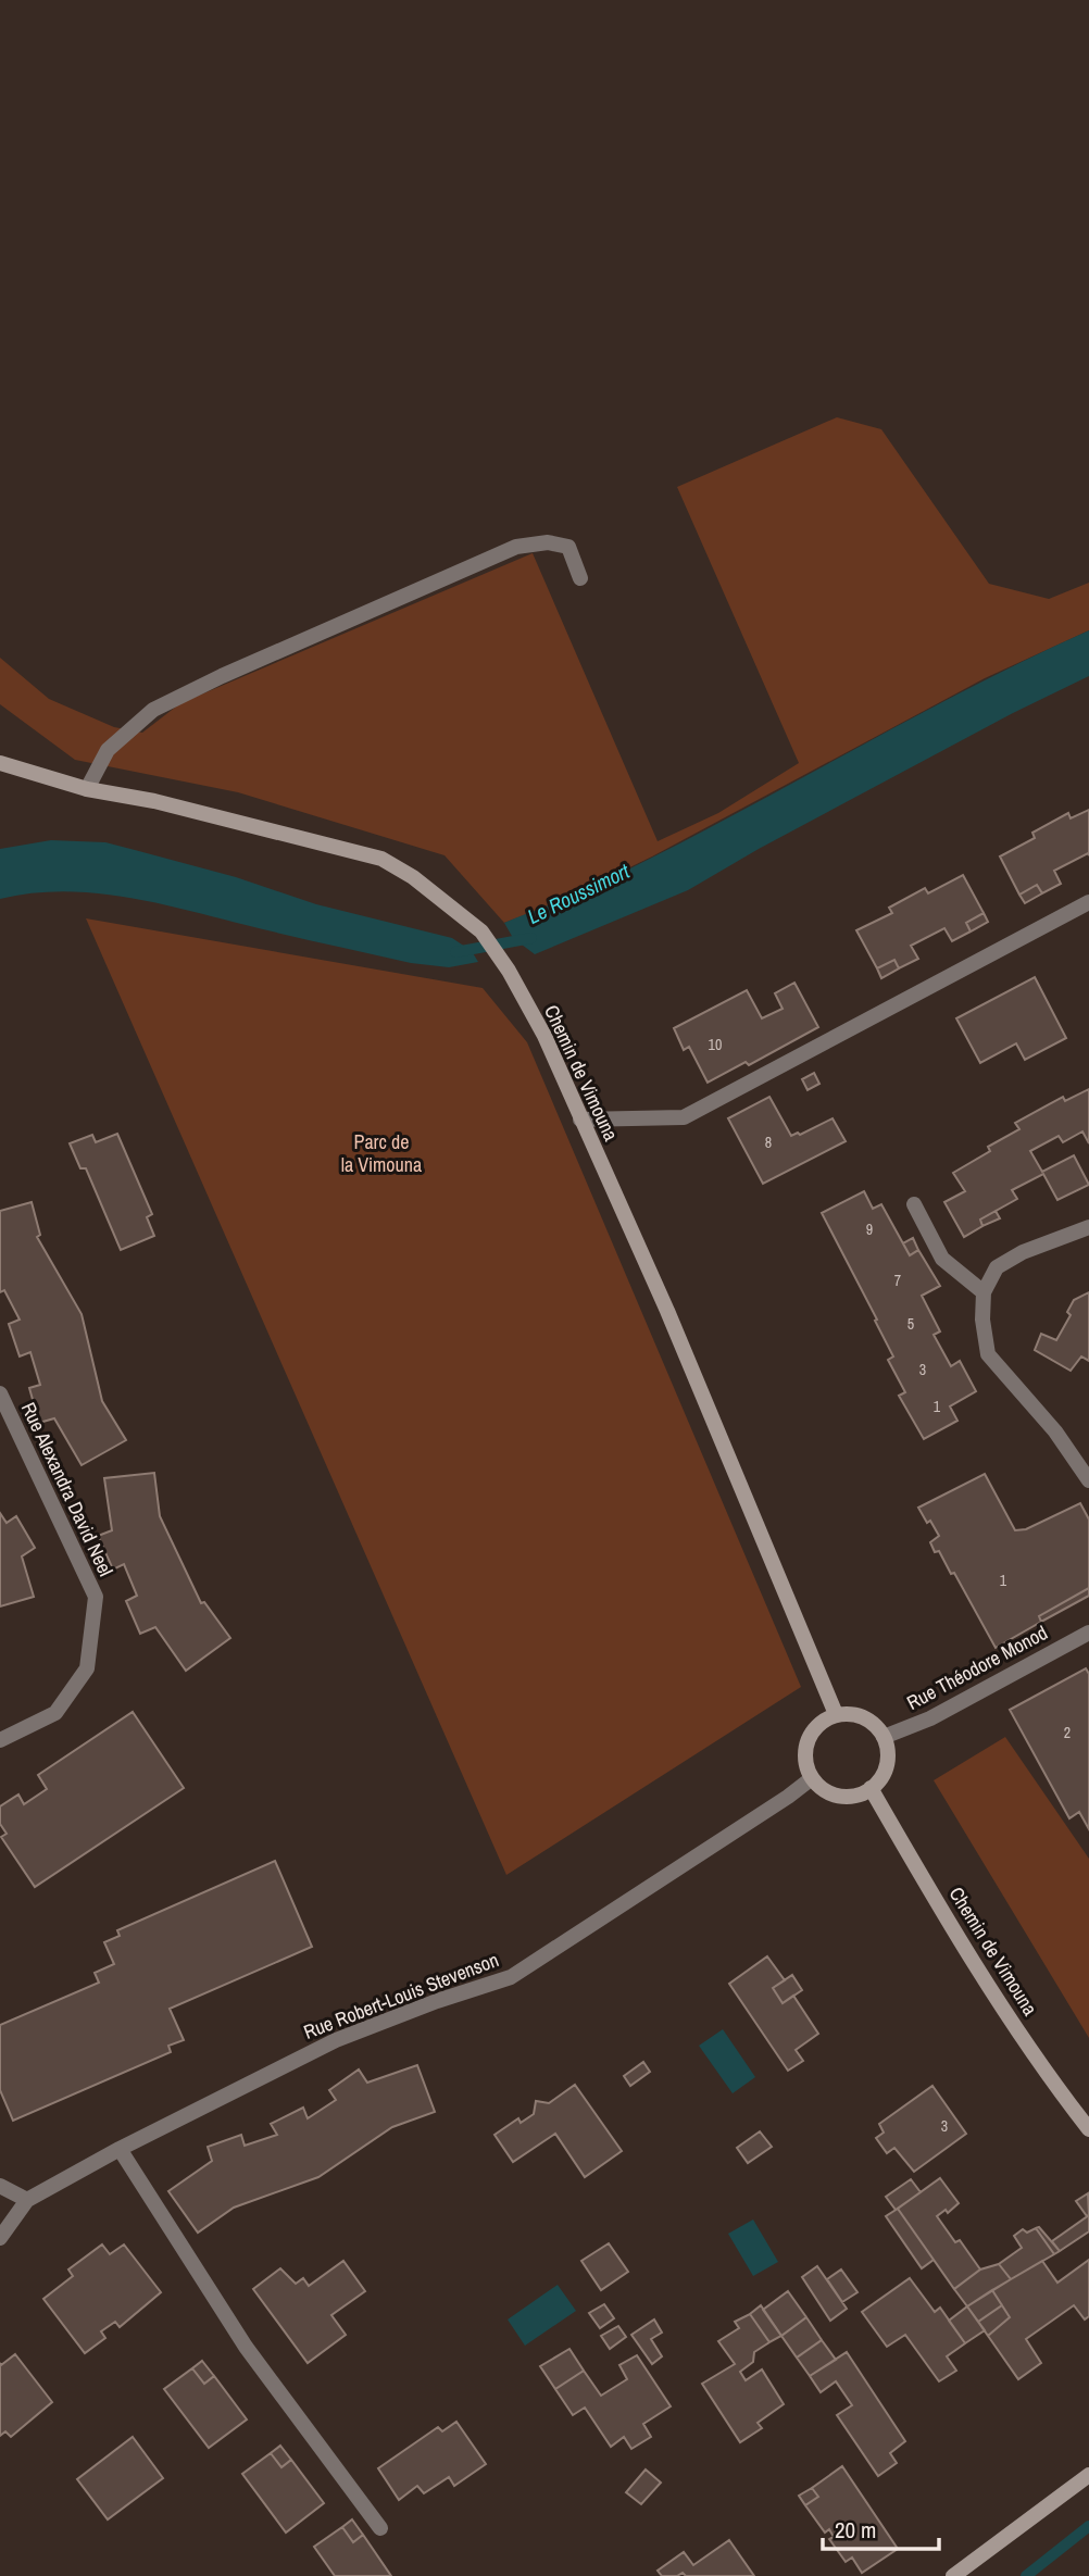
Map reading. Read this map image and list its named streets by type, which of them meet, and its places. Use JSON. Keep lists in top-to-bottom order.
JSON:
{
  "streets": {
    "street": [
      "Chemin de Vimouna",
      "Rue Alexandra David Neel",
      "Rue Théodore Monod",
      "Rue Robert-Louis Stevenson"
    ]
  },
  "crossings": [
    ["Chemin de Vimouna", "Rue Théodore Monod"],
    ["Chemin de Vimouna", "Rue Robert-Louis Stevenson"],
    ["Rue Théodore Monod", "Rue Robert-Louis Stevenson"]
  ],
  "water": ["Le Roussimort"],
  "parks": ["Parc de la Vimouna"],
  "house_numbers": [
    "10",
    "8",
    "9",
    "7",
    "5",
    "3",
    "1",
    "1",
    "2",
    "3"
  ],
  "scale_bar": "20 m"
}
